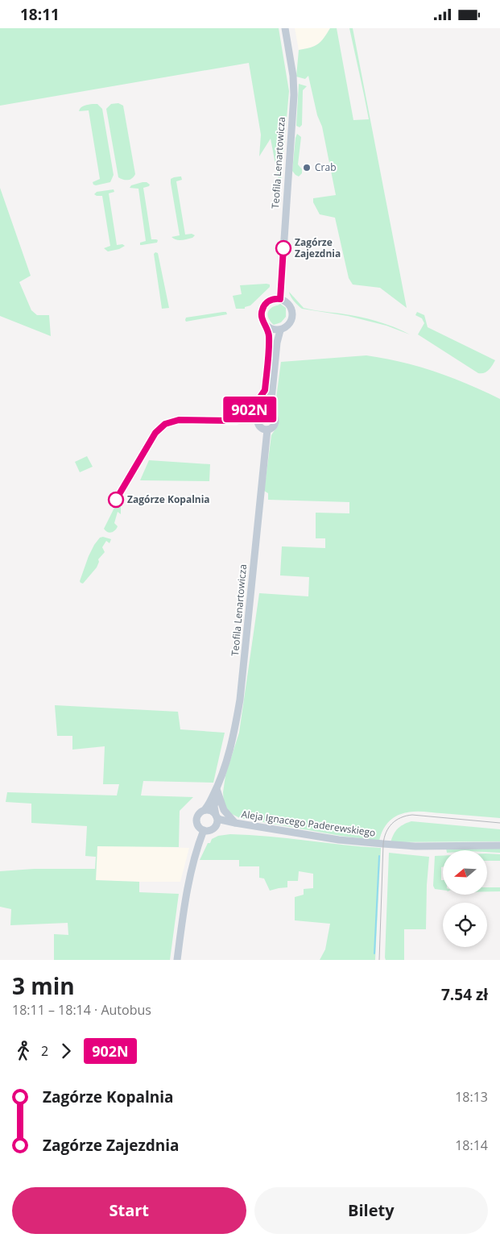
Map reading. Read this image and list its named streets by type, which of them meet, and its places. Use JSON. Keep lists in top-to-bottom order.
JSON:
{
  "streets": {
    "street": ["Teofila Lenartowicza", "Aleja Ignacego Paderewskiego"]
  },
  "crossings": [
    ["Teofila Lenartowicza", "Aleja Ignacego Paderewskiego"]
  ],
  "places": ["Crab", "Zagórze Zajezdnia", "Zagórze Kopalnia"],
  "lines": ["bus line 902N"],
  "north": "left",
  "page": {
    "status": "18:11",
    "on_map": "902N",
    "heading": ["3 min", "18:11 – 18:14 · Autobus", "7.54 zł"],
    "legs": ["2", "902N"],
    "list": [
      {
        "name": "Zagórze Kopalnia",
        "value": "18:13"
      },
      {
        "name": "Zagórze Zajezdnia",
        "value": "18:14"
      }
    ],
    "buttons": ["Start", "Bilety"]
  }
}
